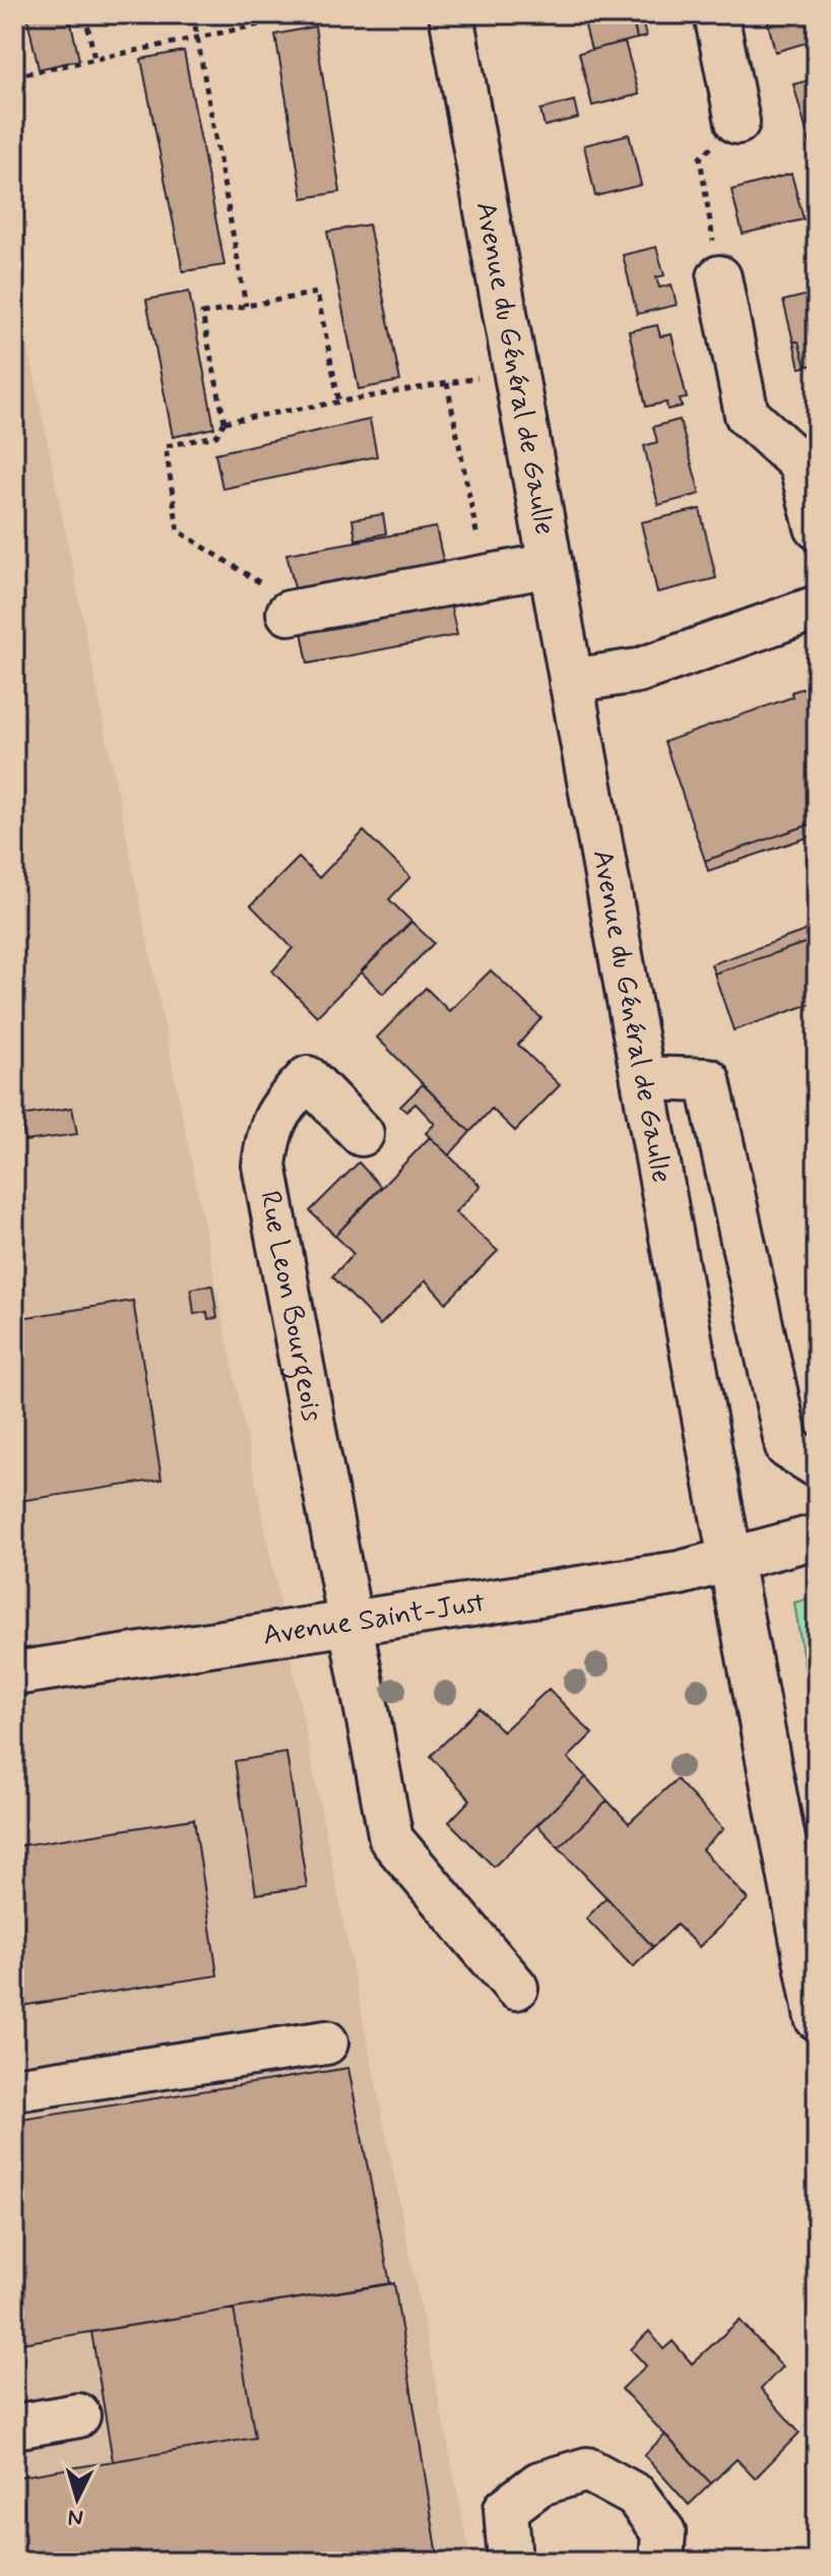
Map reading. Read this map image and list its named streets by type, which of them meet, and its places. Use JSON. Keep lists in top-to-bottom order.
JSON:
{
  "streets": {
    "street": ["Avenue du Général de Gaulle", "Rue Leon Bourgeois", "Avenue Saint-Just"]
  },
  "crossings": [
    ["Avenue du Général de Gaulle", "Avenue Saint-Just"],
    ["Rue Leon Bourgeois", "Avenue Saint-Just"]
  ],
  "north": "bottom"
}
